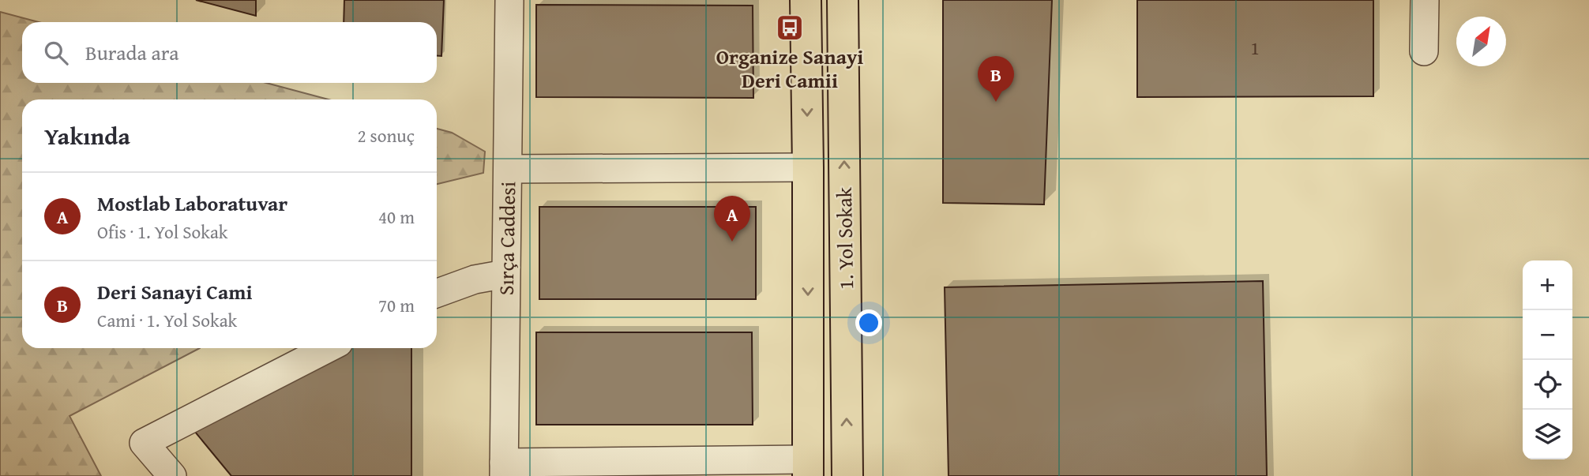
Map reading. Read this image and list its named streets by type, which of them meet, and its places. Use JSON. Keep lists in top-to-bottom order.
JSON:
{
  "streets": {
    "main road": ["1. Yol Sokak"],
    "street": ["Sırça Caddesi"]
  },
  "places": {
    "bus stop": ["Organize Sanayi Deri Camii"]
  },
  "house_numbers": ["1"],
  "north": "top right",
  "page": {
    "search": "Burada ara",
    "pins": ["B", "A"],
    "heading": ["Yakında", "2 sonuç"],
    "list": [
      {
        "mark": "A",
        "name": "Mostlab Laboratuvar",
        "note": "Ofis · 1. Yol Sokak",
        "value": "40 m"
      },
      {
        "mark": "B",
        "name": "Deri Sanayi Cami",
        "note": "Cami · 1. Yol Sokak",
        "value": "70 m"
      }
    ],
    "map_buttons": ["+", "−"]
  }
}
